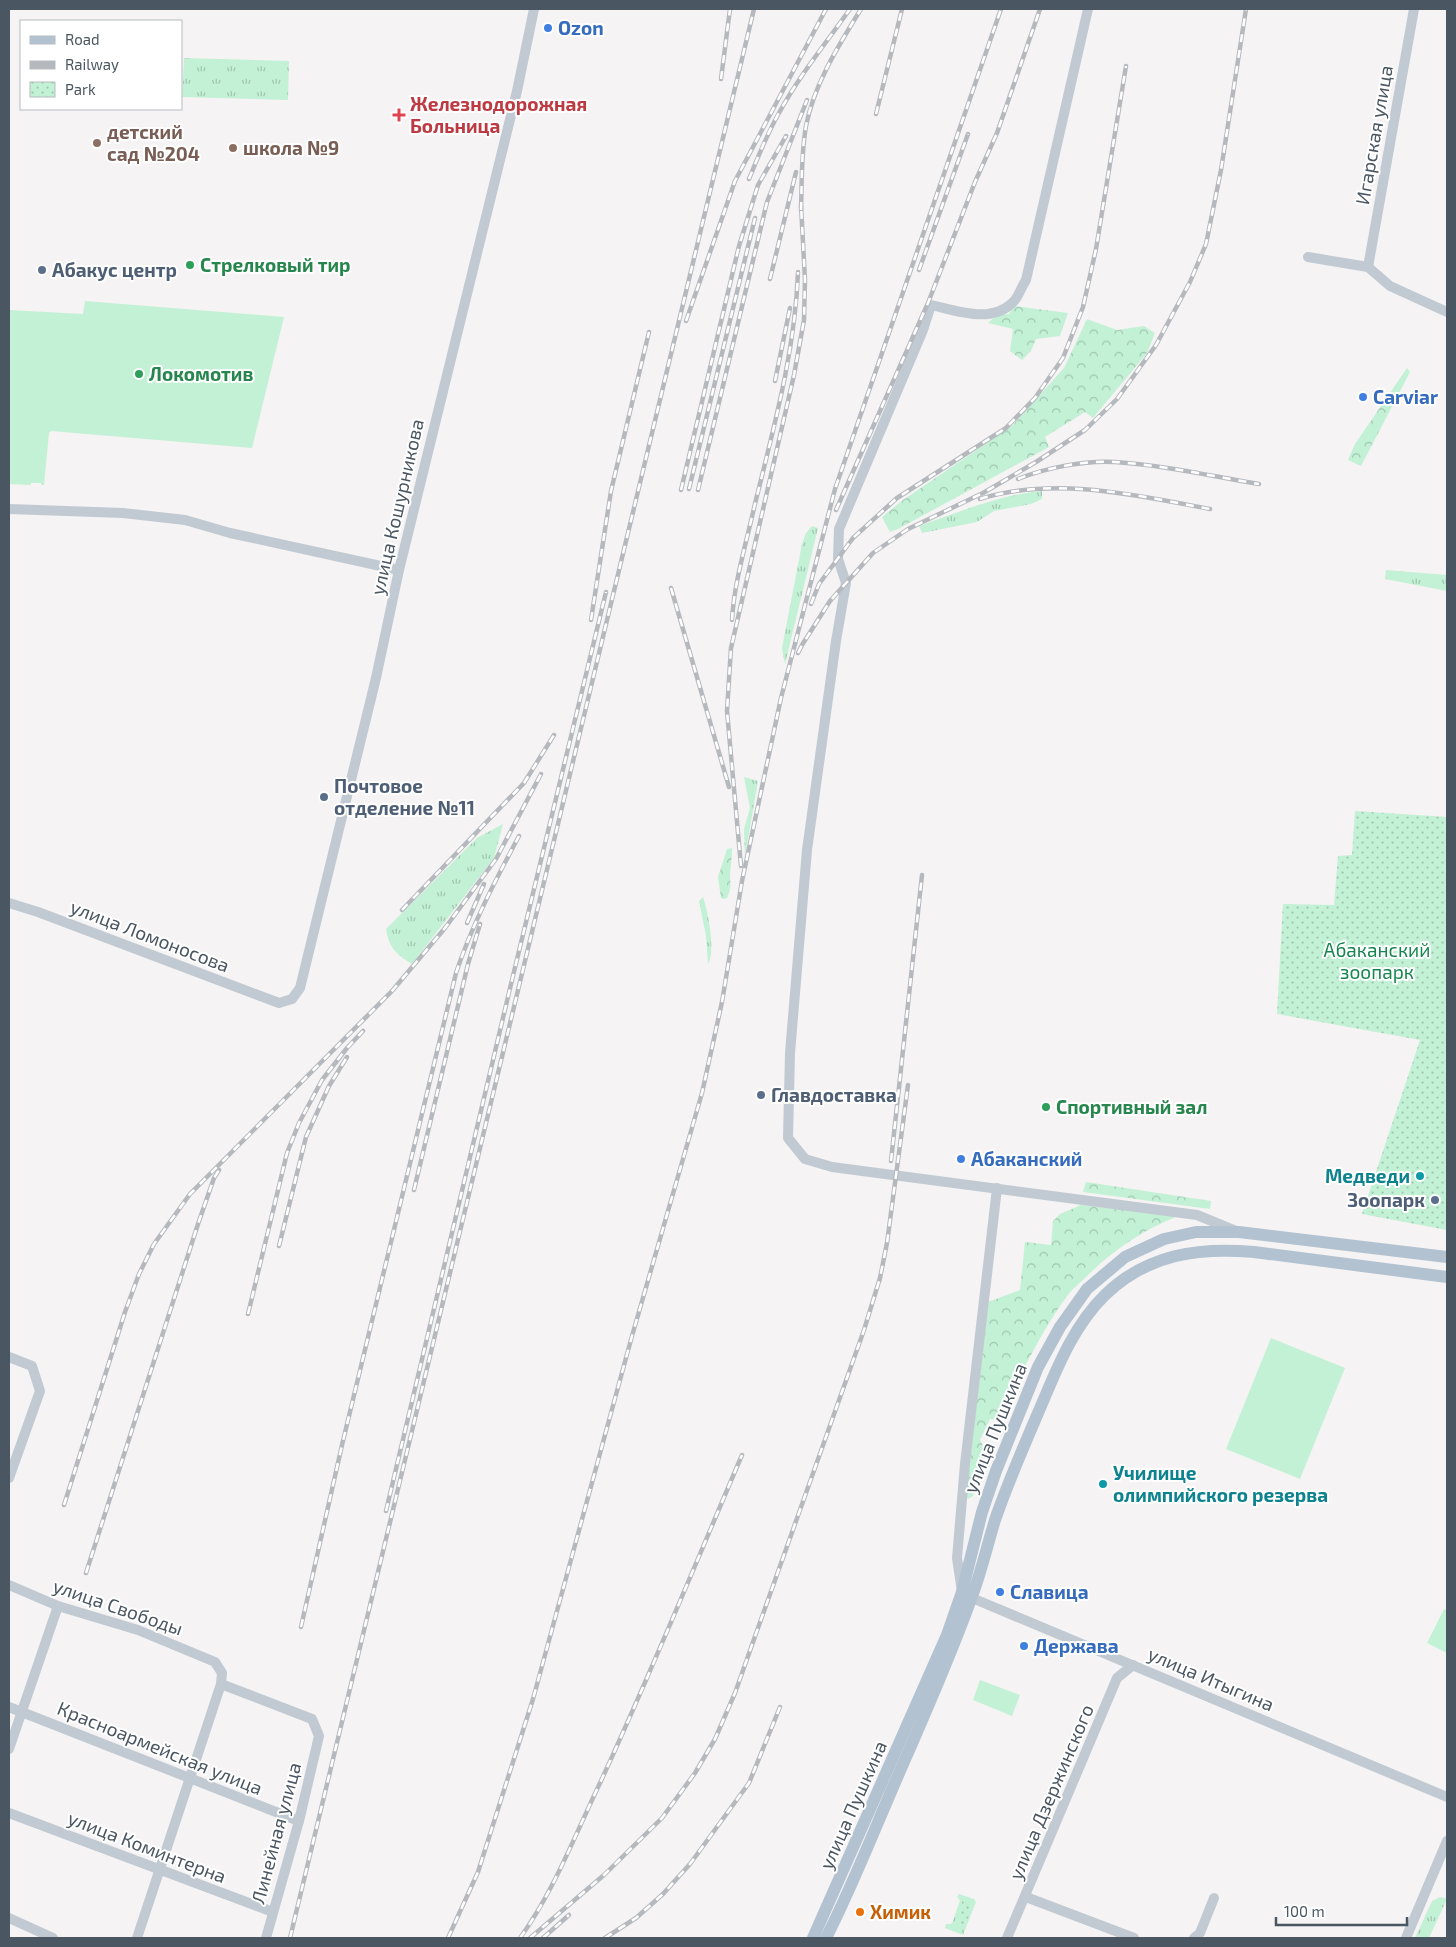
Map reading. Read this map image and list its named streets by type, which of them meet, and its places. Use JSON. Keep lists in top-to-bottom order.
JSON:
{
  "streets": {
    "main road": ["улица Пушкина"],
    "street": [
      "Игарская улица",
      "улица Кошурникова",
      "улица Ломоносова",
      "улица Свободы",
      "улица Итыгина",
      "Красноармейская улица",
      "улица Дзержинского",
      "Линейная улица",
      "улица Коминтерна"
    ]
  },
  "crossings": [
    ["улица Кошурникова", "улица Ломоносова"],
    ["улица Пушкина", "улица Итыгина"],
    ["улица Свободы", "Линейная улица"],
    ["улица Итыгина", "улица Дзержинского"],
    ["Красноармейская улица", "Линейная улица"],
    ["Линейная улица", "улица Коминтерна"]
  ],
  "parks": ["Абаканский зоопарк"],
  "places": {
    "other": [
      "Ozon",
      "детский сад №204",
      "школа №9",
      "Стрелковый тир",
      "Абакус центр",
      "Локомотив",
      "Carviar",
      "Почтовое отделение №11",
      "Главдоставка",
      "Спортивный зал",
      "Абаканский",
      "Медведи",
      "Зоопарк",
      "Училище олимпийского резерва",
      "Славица",
      "Держава",
      "Химик"
    ],
    "health": ["Железнодорожная Больница"]
  },
  "legend": ["Road", "Railway", "Park"],
  "scale_bar": "100 m"
}
